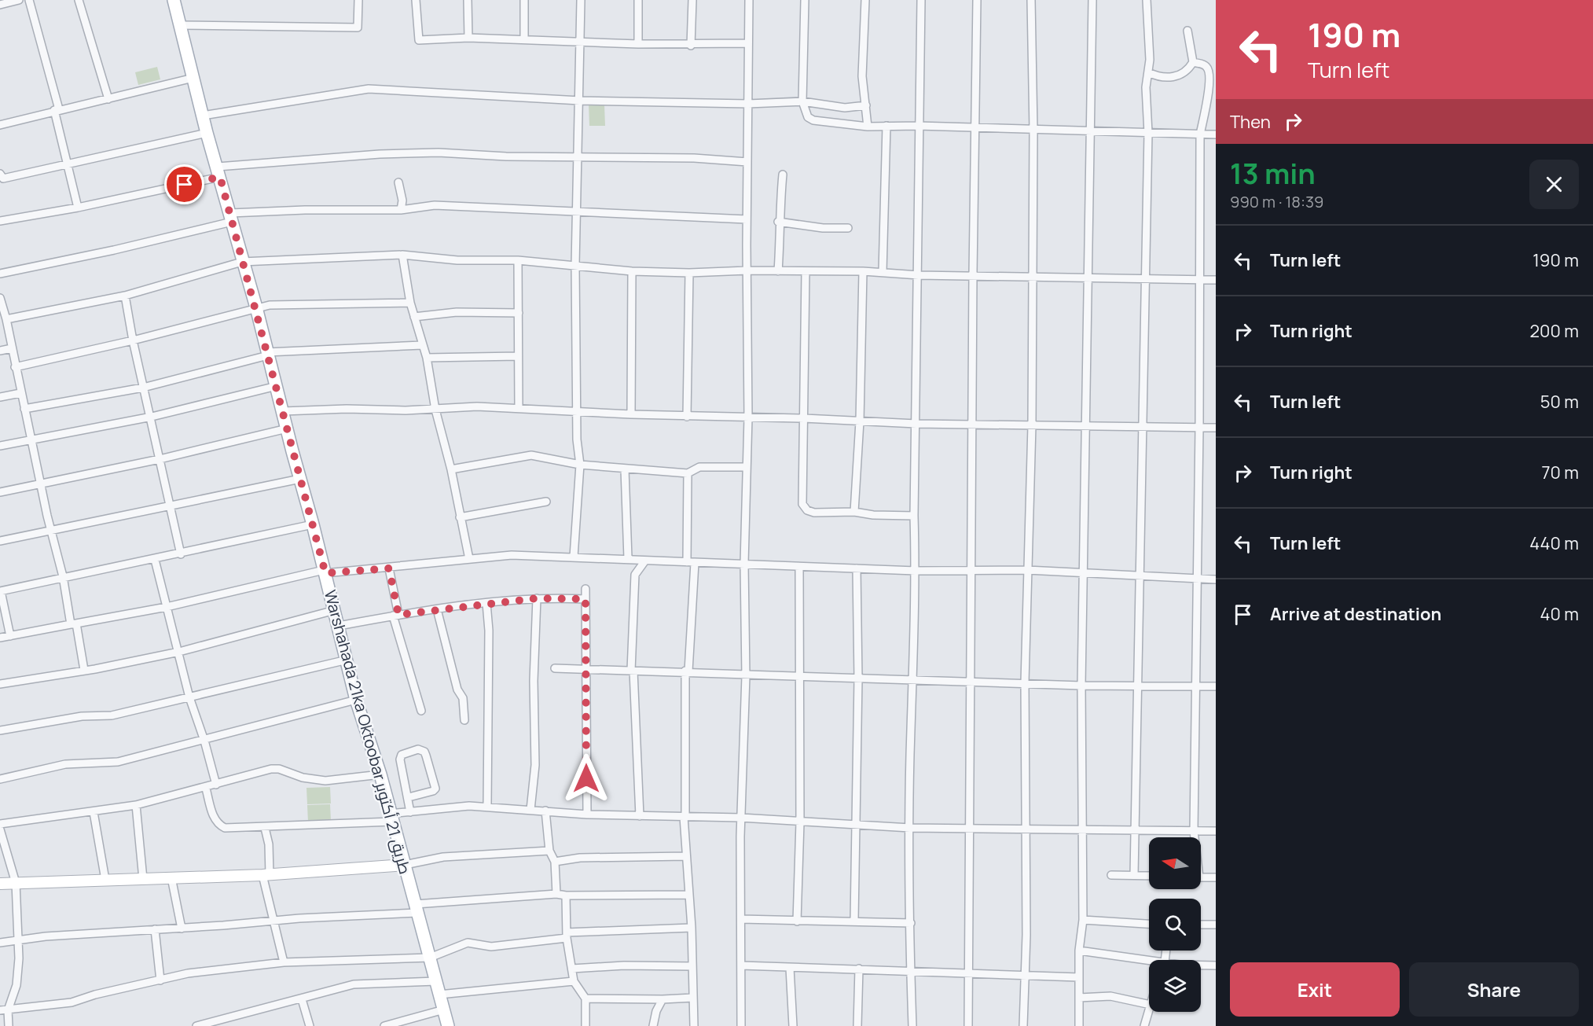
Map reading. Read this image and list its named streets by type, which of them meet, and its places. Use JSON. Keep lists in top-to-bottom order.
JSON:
{
  "streets": {
    "main road": ["Warshahada 21ka Oktoobar طريق 21 أكتوبر"]
  },
  "north": "left",
  "page": {
    "turn": ["190 m", "Turn left"],
    "then": "Then",
    "heading": ["13 min", "990 m · 18:39"],
    "list": [
      {
        "name": "Turn left",
        "value": "190 m"
      },
      {
        "name": "Turn right",
        "value": "200 m"
      },
      {
        "name": "Turn left",
        "value": "50 m"
      },
      {
        "name": "Turn right",
        "value": "70 m"
      },
      {
        "name": "Turn left",
        "value": "440 m"
      },
      {
        "name": "Arrive at destination",
        "value": "40 m"
      }
    ],
    "buttons": ["Exit", "Share"]
  }
}
